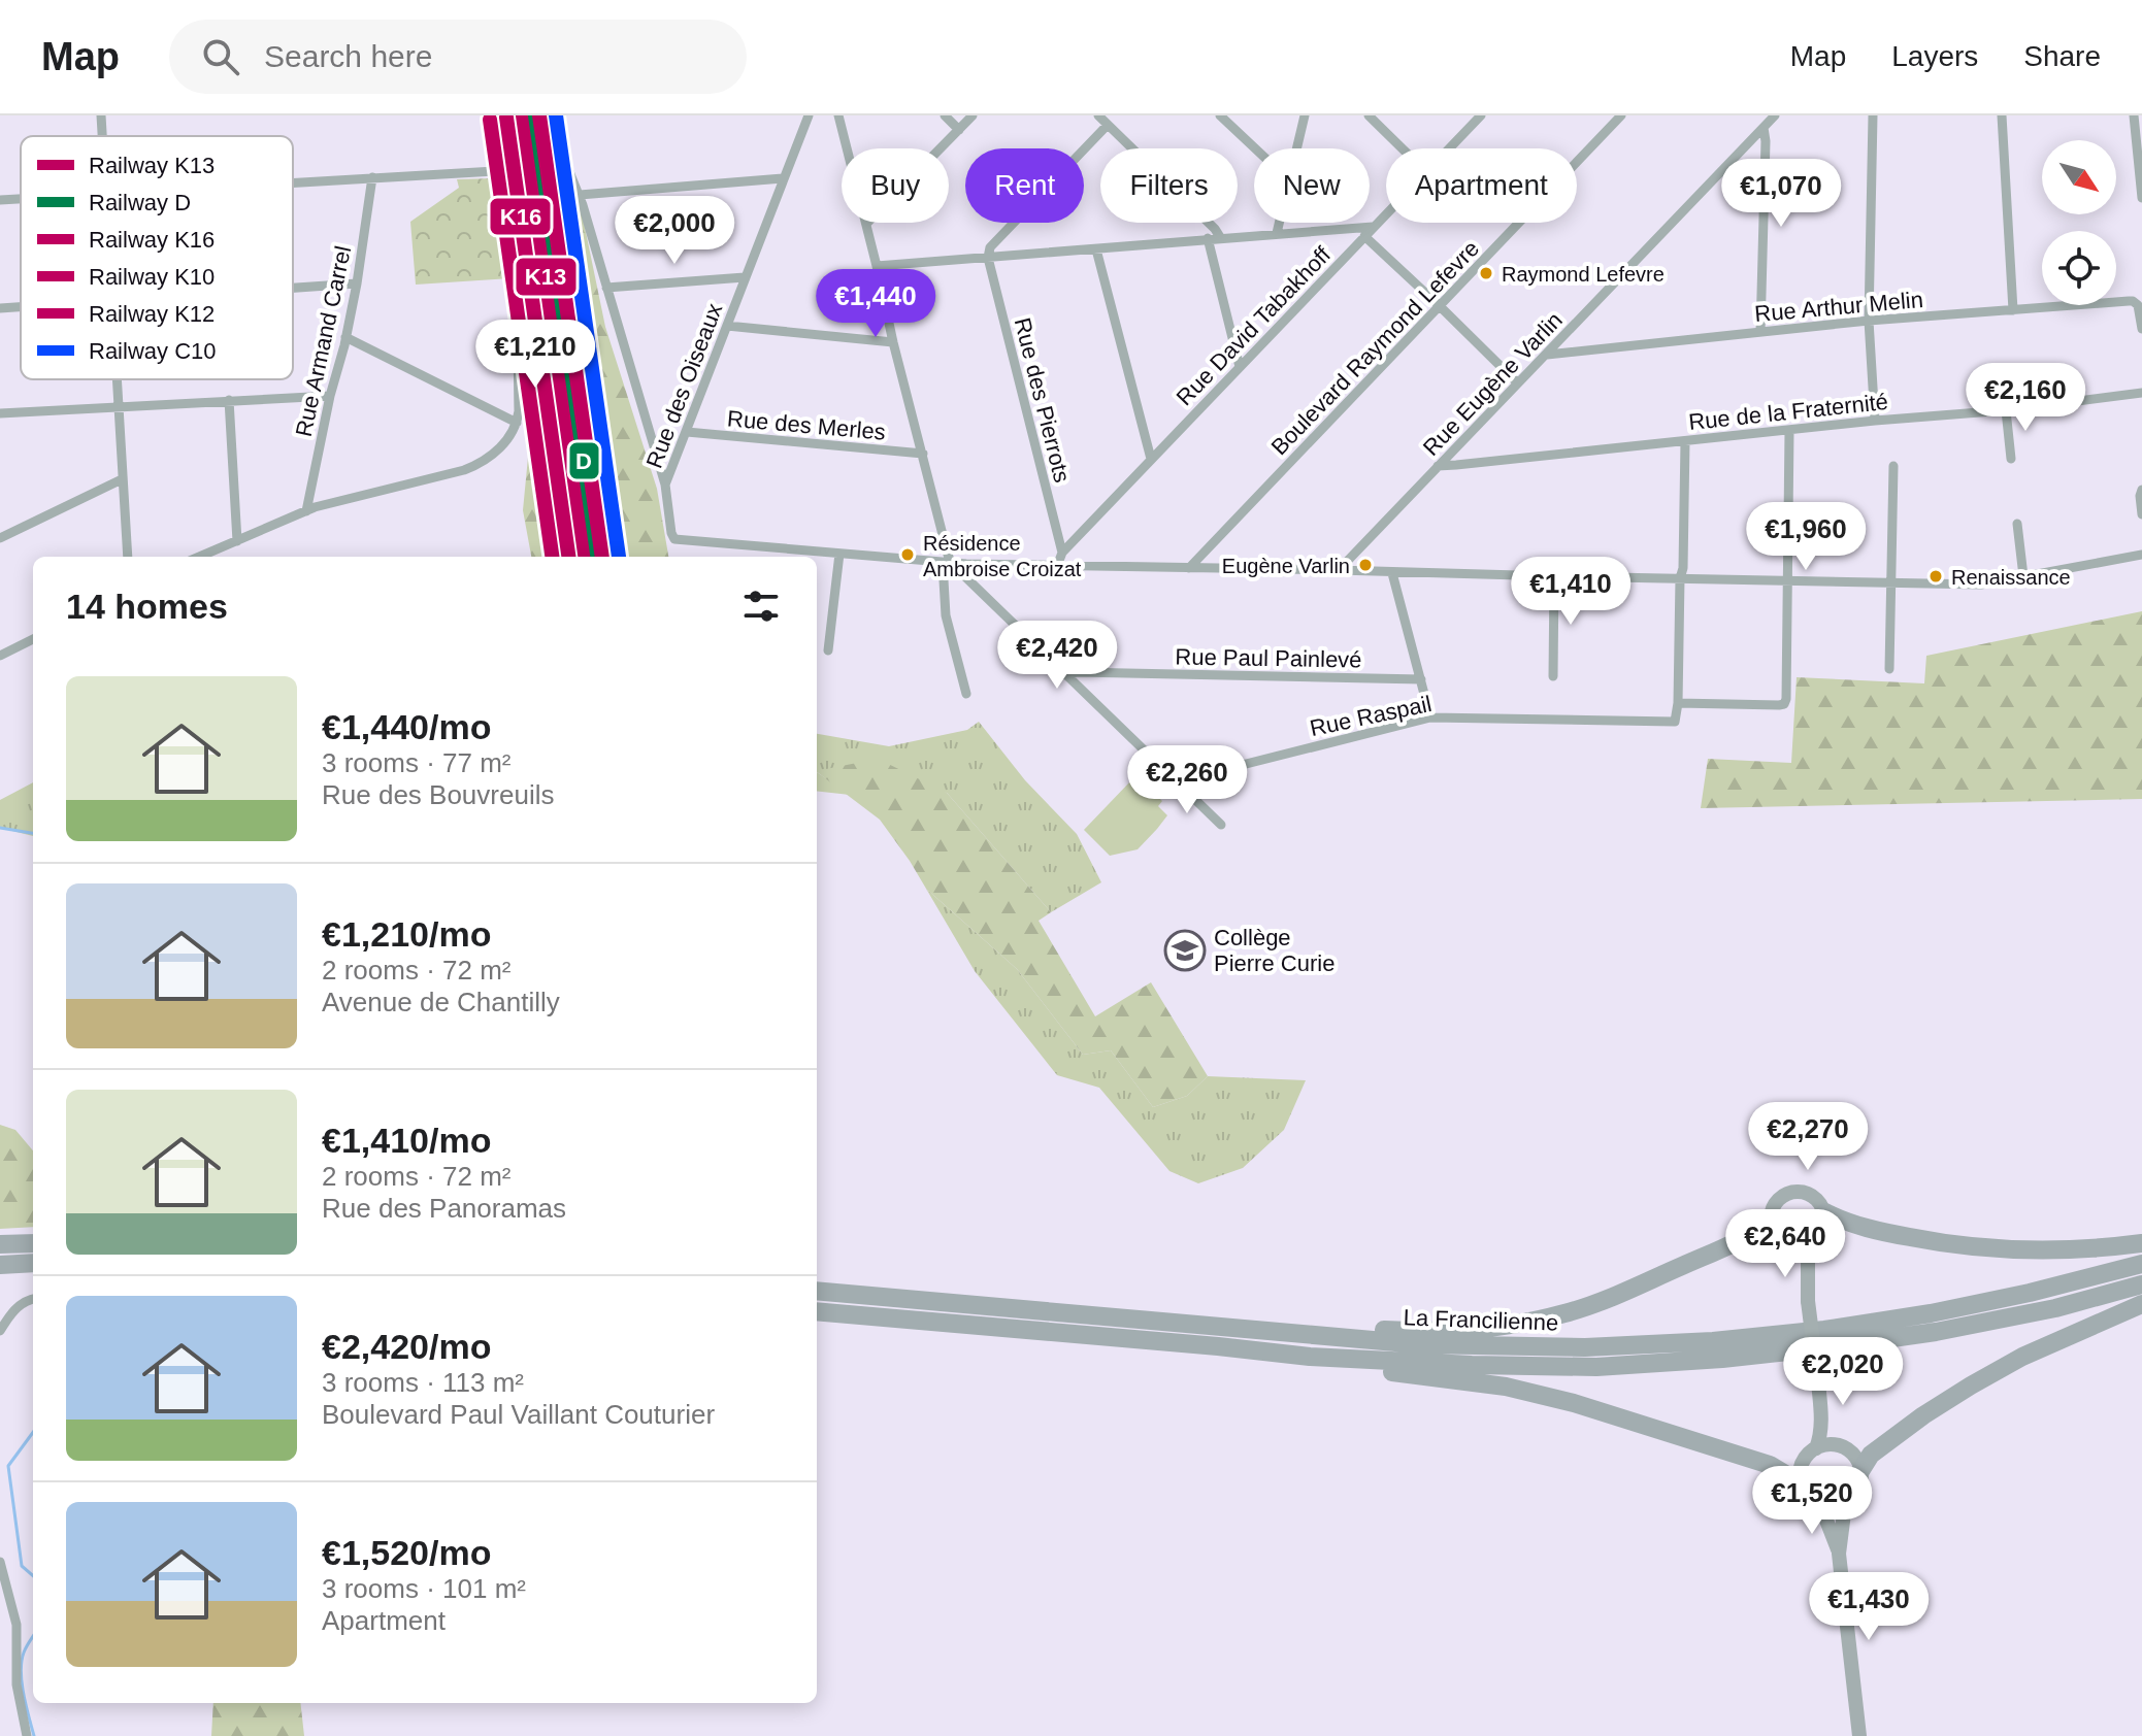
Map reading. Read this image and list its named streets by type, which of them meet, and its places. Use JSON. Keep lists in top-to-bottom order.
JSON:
{
  "streets": {
    "highway": ["La Francilienne"],
    "street": [
      "Rue Arthur Melin",
      "Rue David Tabakhoff",
      "Rue Armand Carrel",
      "Boulevard Raymond Lefevre",
      "Rue Eugène Varlin",
      "Rue des Oiseaux",
      "Rue des Pierrots",
      "Rue de la Fraternité",
      "Rue des Merles",
      "Rue Paul Painlevé",
      "Rue Raspail"
    ]
  },
  "crossings": [
    ["Rue Arthur Melin", "Rue Eugène Varlin"],
    ["Rue David Tabakhoff", "Rue des Pierrots"],
    ["Rue Eugène Varlin", "Rue de la Fraternité"],
    ["Rue des Oiseaux", "Rue des Merles"]
  ],
  "places": {
    "other": [
      "Raymond Lefevre",
      "Résidence Ambroise Croizat",
      "Eugène Varlin",
      "Renaissance"
    ],
    "school or university": ["Collège Pierre Curie"]
  },
  "lines": [
    "rail line K13",
    "rail line D",
    "rail line K10",
    "rail line C10",
    "rail line K16",
    "rail line K12"
  ],
  "legend": [
    "Railway K13",
    "Railway D",
    "Railway K16",
    "Railway K10",
    "Railway K12",
    "Railway C10"
  ],
  "north": "bottom right",
  "page": {
    "header": "Map",
    "search": "Search here",
    "nav": ["Map", "Layers", "Share"],
    "chip": [
      "Buy",
      "Rent",
      "Filters",
      "New",
      "Apartment"
    ],
    "price": [
      "€1,070",
      "€2,000",
      "€1,440",
      "€1,210",
      "€2,160",
      "€1,960",
      "€1,410",
      "€2,420",
      "€2,260",
      "€2,270",
      "€2,640",
      "€2,020",
      "€1,520",
      "€1,430"
    ],
    "heading": "14 homes",
    "list": [
      {
        "name": "€1,440/mo",
        "note": "3 rooms · 77 m² · Rue des Bouvreuils"
      },
      {
        "name": "€1,210/mo",
        "note": "2 rooms · 72 m² · Avenue de Chantilly"
      },
      {
        "name": "€1,410/mo",
        "note": "2 rooms · 72 m² · Rue des Panoramas"
      },
      {
        "name": "€2,420/mo",
        "note": "3 rooms · 113 m² · Boulevard Paul Vaillant Couturier"
      },
      {
        "name": "€1,520/mo",
        "note": "3 rooms · 101 m² · Apartment"
      }
    ]
  }
}
